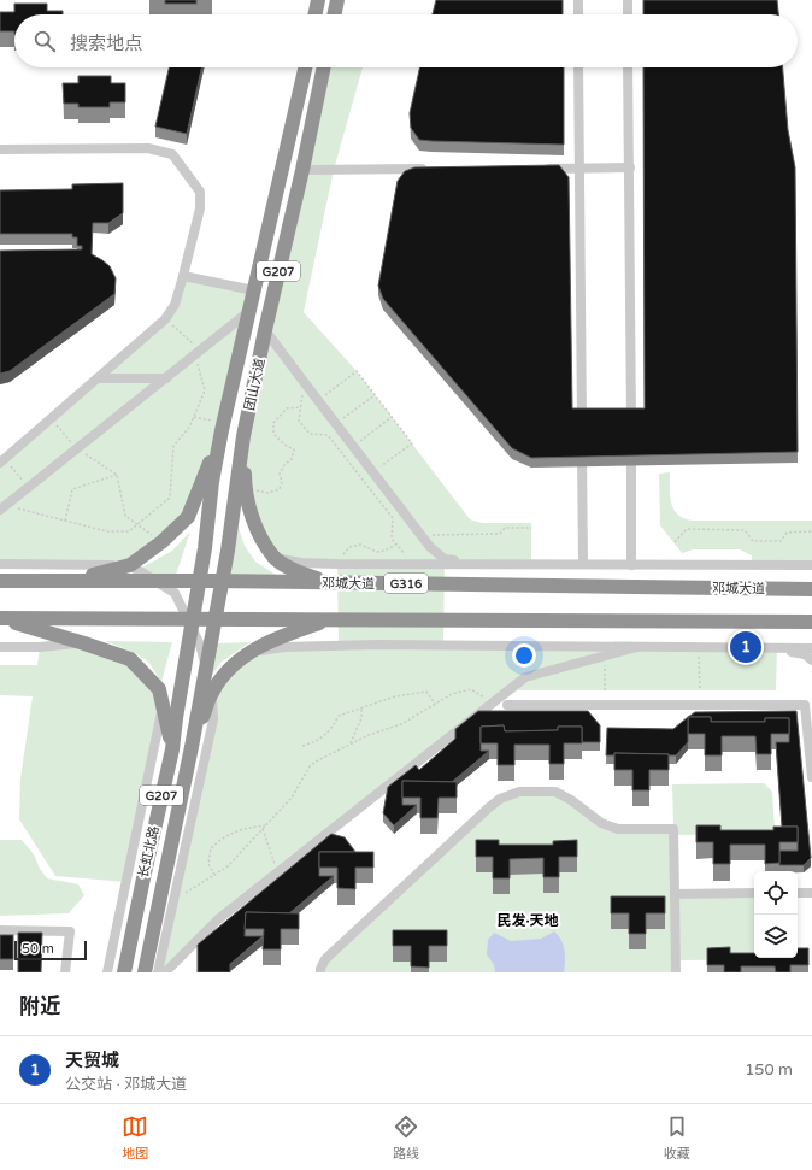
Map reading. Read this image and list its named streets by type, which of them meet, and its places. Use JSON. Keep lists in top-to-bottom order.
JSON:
{
  "streets": {
    "highway": [
      "G207",
      "团山大道",
      "邓城大道",
      "G316",
      "长虹北路"
    ]
  },
  "crossings": [
    ["团山大道", "邓城大道"],
    ["团山大道", "长虹北路"]
  ],
  "districts": ["民发·天地"],
  "scale_bar": "50 m",
  "page": {
    "search": "搜索地点",
    "pins": "1",
    "scale": "50 m",
    "heading": "附近",
    "list": [
      {
        "mark": "1",
        "name": "天贸城",
        "note": "公交站 · 邓城大道",
        "value": "150 m"
      }
    ],
    "nav": ["地图", "路线", "收藏"]
  }
}
